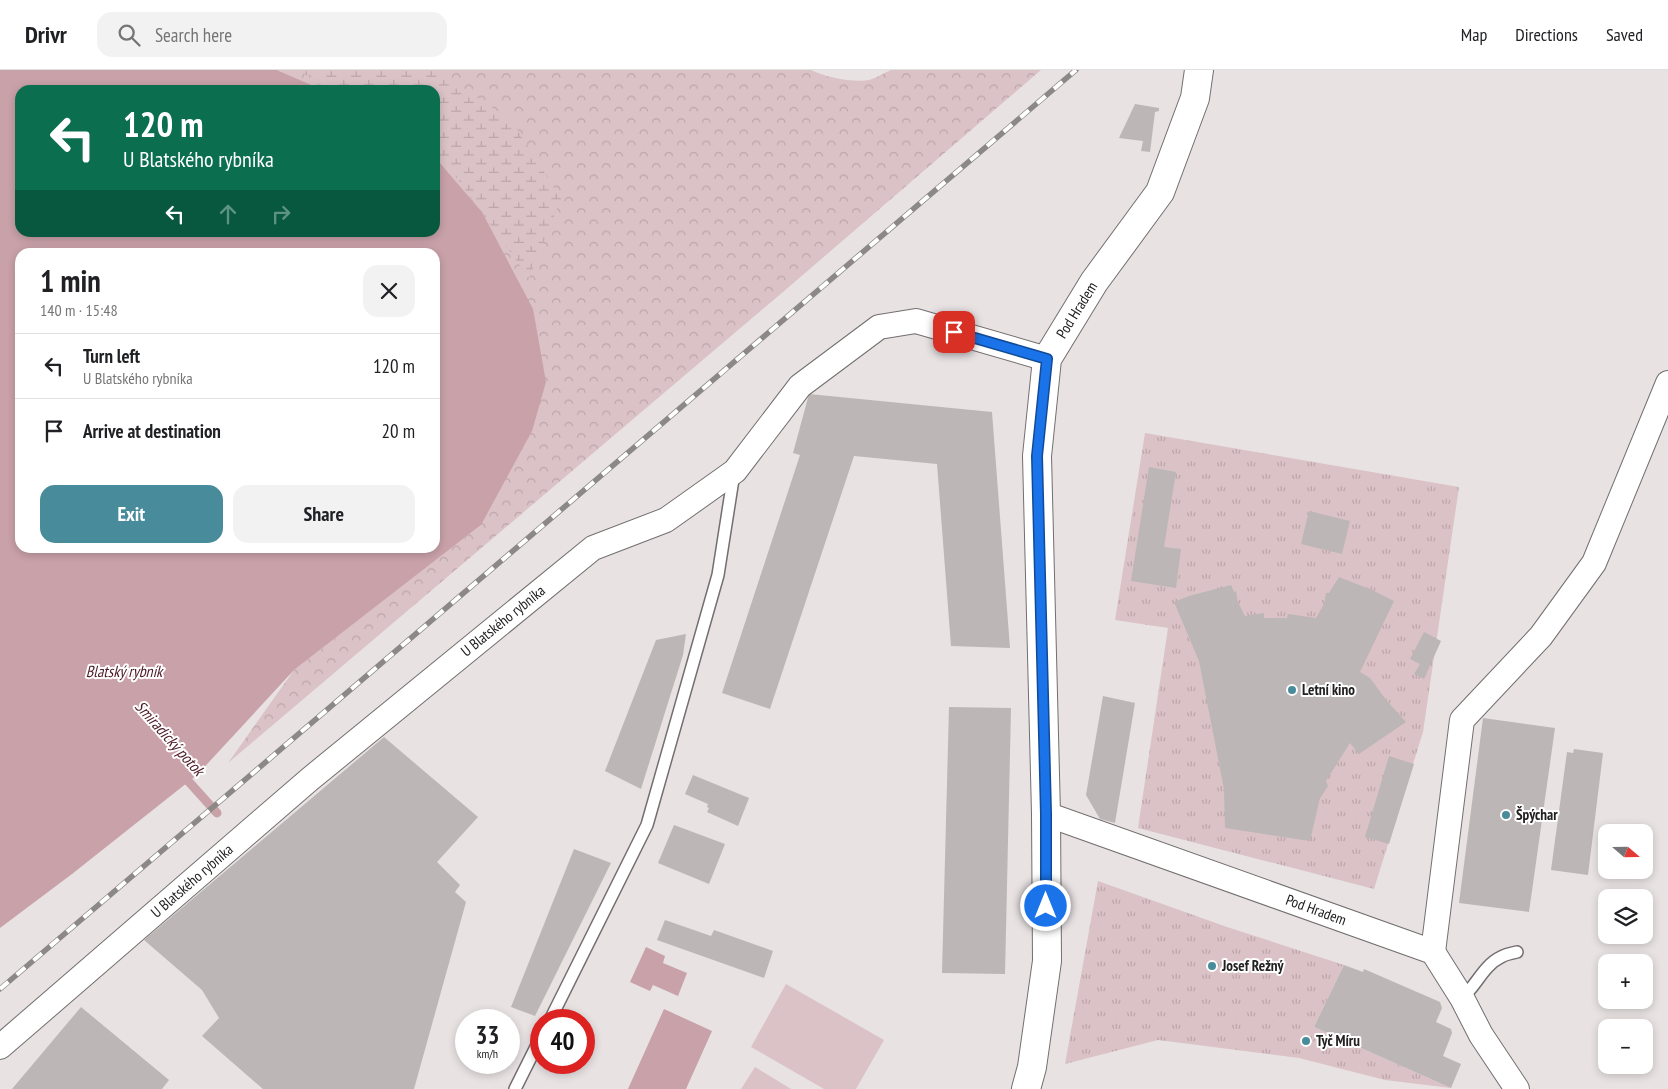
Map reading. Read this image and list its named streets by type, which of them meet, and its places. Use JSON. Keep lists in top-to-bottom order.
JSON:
{
  "streets": {
    "street": ["Pod Hradem", "U Blatského rybníka"]
  },
  "crossings": [
    ["Pod Hradem", "U Blatského rybníka"]
  ],
  "water": ["Blatský rybník", "Smiradický potok"],
  "places": [
    "Letní kino",
    "Špýchar",
    "Josef Režný",
    "Tyč Míru"
  ],
  "north": "right",
  "page": {
    "header": "Drivr",
    "search": "Search here",
    "nav": ["Map", "Directions", "Saved"],
    "turn": ["120 m", "U Blatského rybníka"],
    "heading": ["1 min", "140 m · 15:48"],
    "list": [
      {
        "name": "Turn left",
        "note": "U Blatského rybníka",
        "value": "120 m"
      },
      {
        "name": "Arrive at destination",
        "value": "20 m"
      }
    ],
    "buttons": ["Exit", "Share"],
    "map_buttons": ["+", "−"],
    "speed": "33 km/h",
    "limit": "40"
  }
}
